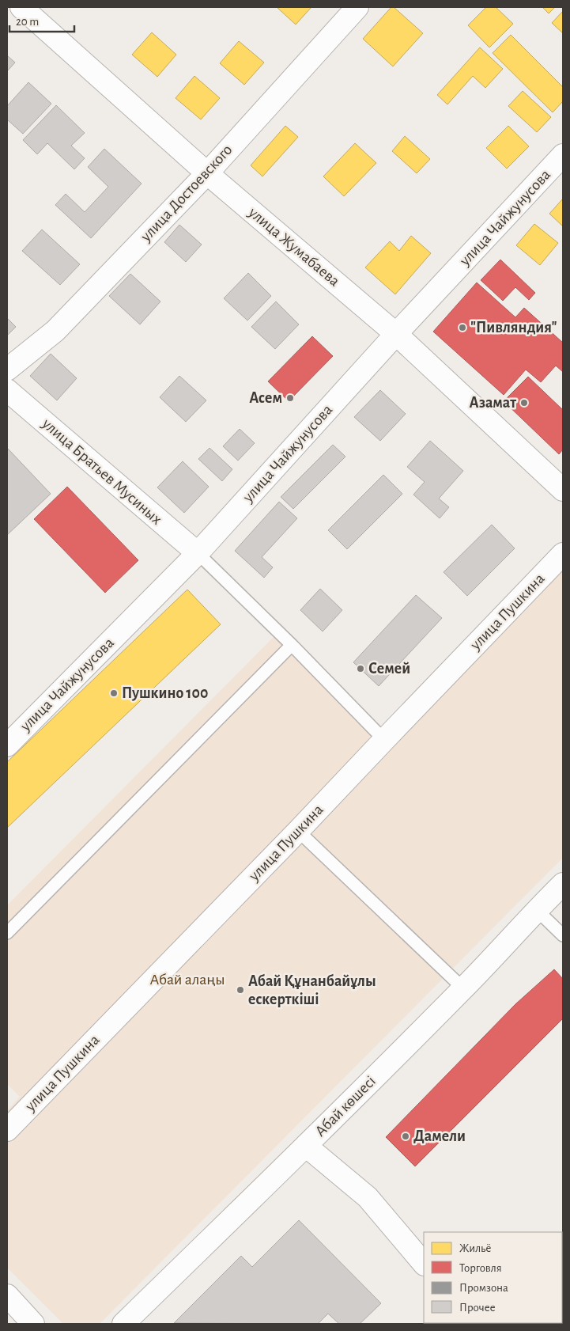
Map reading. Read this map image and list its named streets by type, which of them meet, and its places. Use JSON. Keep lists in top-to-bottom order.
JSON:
{
  "streets": {
    "street": [
      "улица Достоевского",
      "улица Чайжунусова",
      "улица Жумабаева",
      "улица Братьев Мусиных",
      "улица Пушкина",
      "Абай көшесі"
    ]
  },
  "crossings": [
    ["улица Достоевского", "улица Жумабаева"],
    ["улица Чайжунусова", "улица Жумабаева"],
    ["улица Чайжунусова", "улица Братьев Мусиных"]
  ],
  "parks": ["Абай алаңы"],
  "places": [
    "\"Пивляндия\"",
    "Асем",
    "Азамат",
    "Семей",
    "Пушкино 100",
    "Абай Құнанбайұлы ескерткіші",
    "Дамели"
  ],
  "legend": [
    "Жильё",
    "Торговля",
    "Промзона",
    "Прочее"
  ],
  "scale_bar": "20 m"
}
